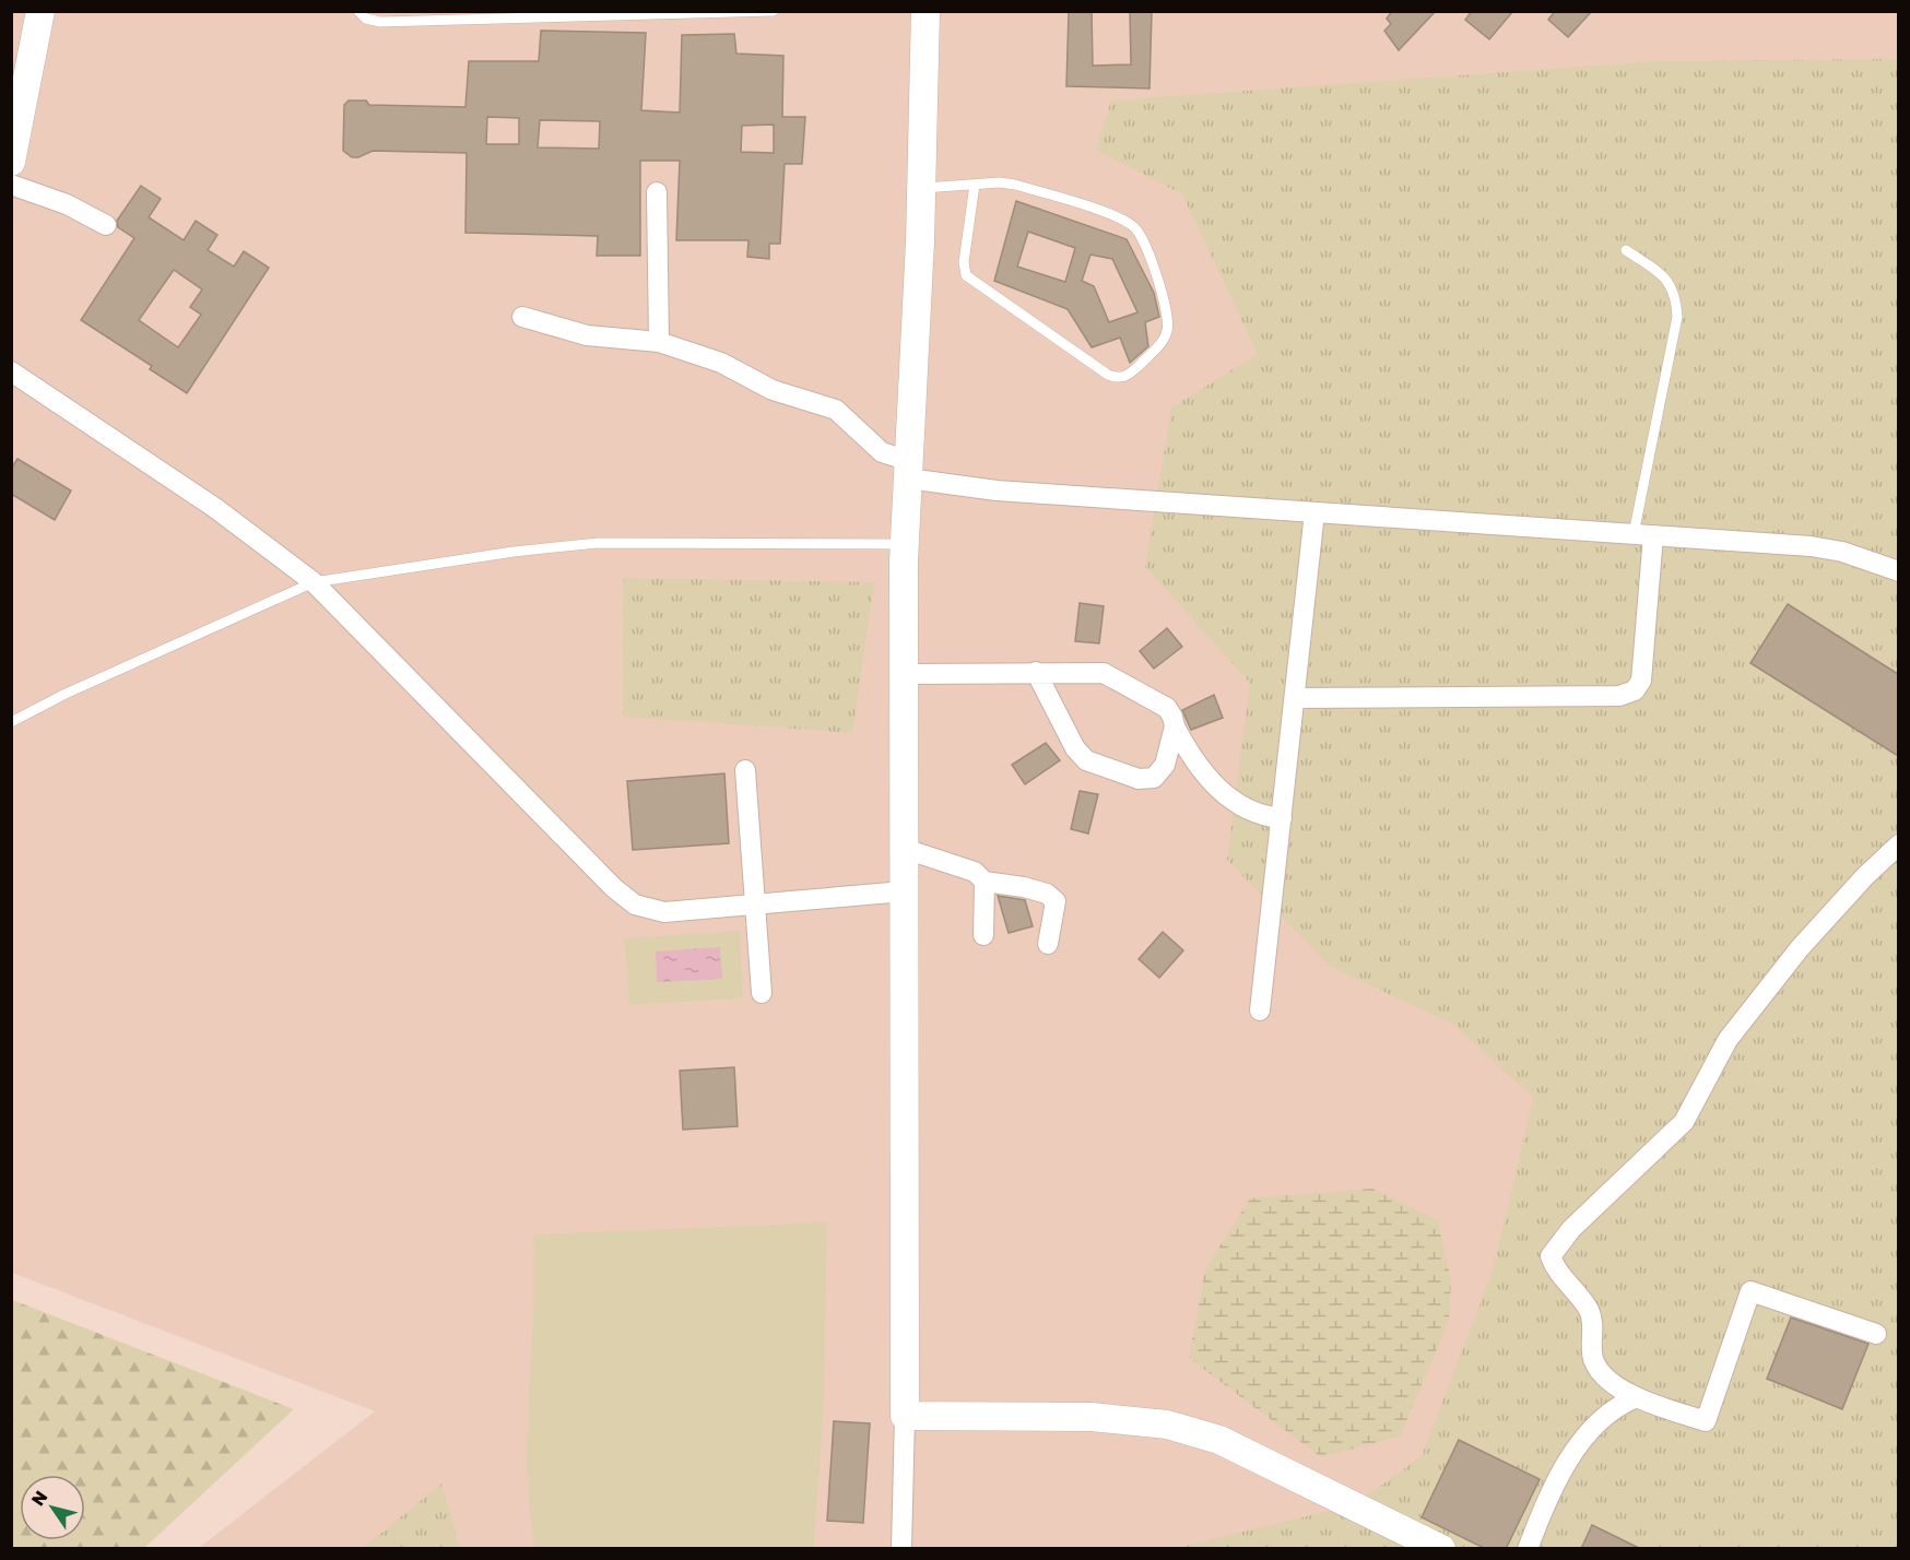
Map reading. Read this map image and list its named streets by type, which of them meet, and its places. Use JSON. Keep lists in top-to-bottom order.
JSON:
{
  "north": "top left"
}
